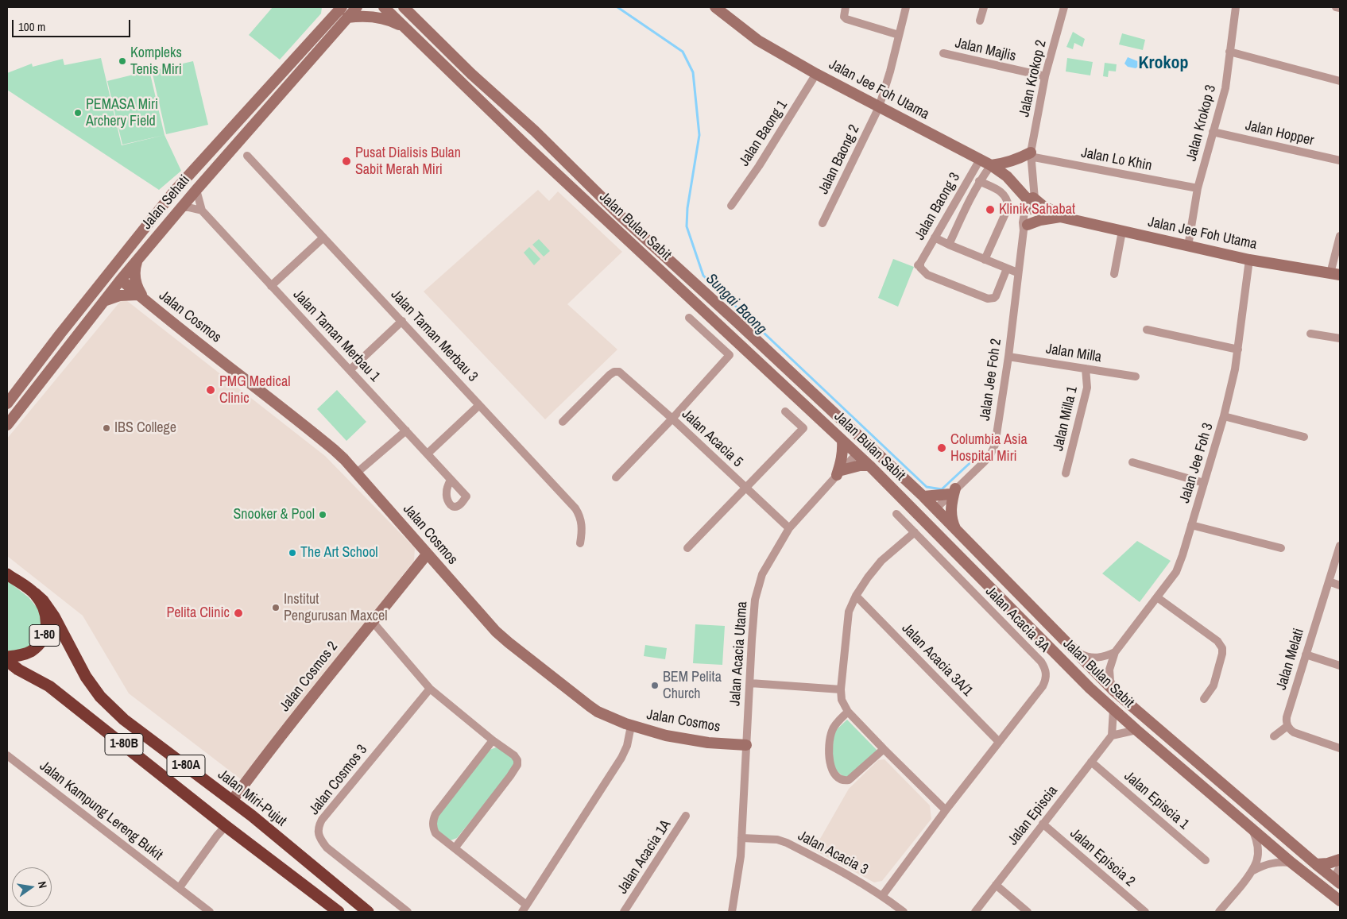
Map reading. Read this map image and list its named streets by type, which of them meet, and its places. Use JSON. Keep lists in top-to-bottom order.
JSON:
{
  "streets": {
    "highway": [
      "1-80",
      "1-80B",
      "1-80A",
      "Jalan Miri-Pujut"
    ],
    "main road": [
      "Jalan Jee Foh Utama",
      "Jalan Sehati",
      "Jalan Bulan Sabit",
      "Jalan Cosmos",
      "Jalan Cosmos 2"
    ],
    "street": [
      "Jalan Majlis",
      "Jalan Krokop 2",
      "Jalan Krokop 3",
      "Jalan Baong 1",
      "Jalan Hopper",
      "Jalan Baong 2",
      "Jalan Lo Khin",
      "Jalan Baong 3",
      "Jalan Taman Merbau 1",
      "Jalan Taman Merbau 3",
      "Jalan Milla",
      "Jalan Jee Foh 2",
      "Jalan Milla 1",
      "Jalan Acacia 5",
      "Jalan Jee Foh 3",
      "Jalan Acacia 3A",
      "Jalan Acacia Utama",
      "Jalan Melati",
      "Jalan Acacia 3A/1",
      "Jalan Cosmos 3",
      "Jalan Episcia 1",
      "Jalan Kampung Lereng Bukit",
      "Jalan Episcia",
      "Jalan Acacia 3",
      "Jalan Acacia 1A",
      "Jalan Episcia 2"
    ]
  },
  "crossings": [
    ["Jalan Majlis", "Jalan Krokop 2"],
    ["Jalan Krokop 2", "Jalan Jee Foh Utama"],
    ["Jalan Krokop 2", "Jalan Lo Khin"],
    ["Jalan Krokop 2", "Jalan Jee Foh 2"],
    ["Jalan Jee Foh Utama", "Jalan Krokop 3"],
    ["Jalan Jee Foh Utama", "Jalan Baong 1"],
    ["Jalan Jee Foh Utama", "Jalan Baong 2"],
    ["Jalan Jee Foh Utama", "Jalan Baong 3"],
    ["Jalan Jee Foh Utama", "Jalan Jee Foh 2"],
    ["Jalan Jee Foh Utama", "Jalan Jee Foh 3"],
    ["Jalan Krokop 3", "Jalan Hopper"],
    ["Jalan Krokop 3", "Jalan Lo Khin"],
    ["Jalan Sehati", "Jalan Cosmos"],
    ["Jalan Bulan Sabit", "Jalan Jee Foh 2"],
    ["Jalan Bulan Sabit", "Jalan Jee Foh 3"],
    ["Jalan Bulan Sabit", "Jalan Acacia Utama"],
    ["Jalan Cosmos", "Jalan Acacia Utama"],
    ["Jalan Cosmos", "Jalan Cosmos 2"],
    ["Jalan Milla", "Jalan Jee Foh 2"],
    ["Jalan Milla", "Jalan Milla 1"],
    ["Jalan Acacia 5", "Jalan Acacia Utama"],
    ["Jalan Acacia 3A", "Jalan Acacia 3A/1"],
    ["Jalan Acacia 3A", "Jalan Acacia 3"],
    ["1-80", "Jalan Miri-Pujut"],
    ["Jalan Acacia Utama", "Jalan Acacia 3"],
    ["Jalan Cosmos 2", "Jalan Miri-Pujut"],
    ["Jalan Episcia 1", "Jalan Episcia"],
    ["Jalan Episcia", "Jalan Episcia 2"]
  ],
  "districts": ["Krokop"],
  "water": ["Sungai Baong"],
  "places": [
    "Kompleks Tenis Miri",
    "PEMASA Miri Archery Field",
    "Pusat Dialisis Bulan Sabit Merah Miri",
    "Klinik Sahabat",
    "PMG Medical Clinic",
    "IBS College",
    "Columbia Asia Hospital Miri",
    "Snooker & Pool",
    "The Art School",
    "Institut Pengurusan Maxcel",
    "Pelita Clinic",
    "BEM Pelita Church"
  ],
  "scale_bar": "100 m",
  "north": "right"
}
